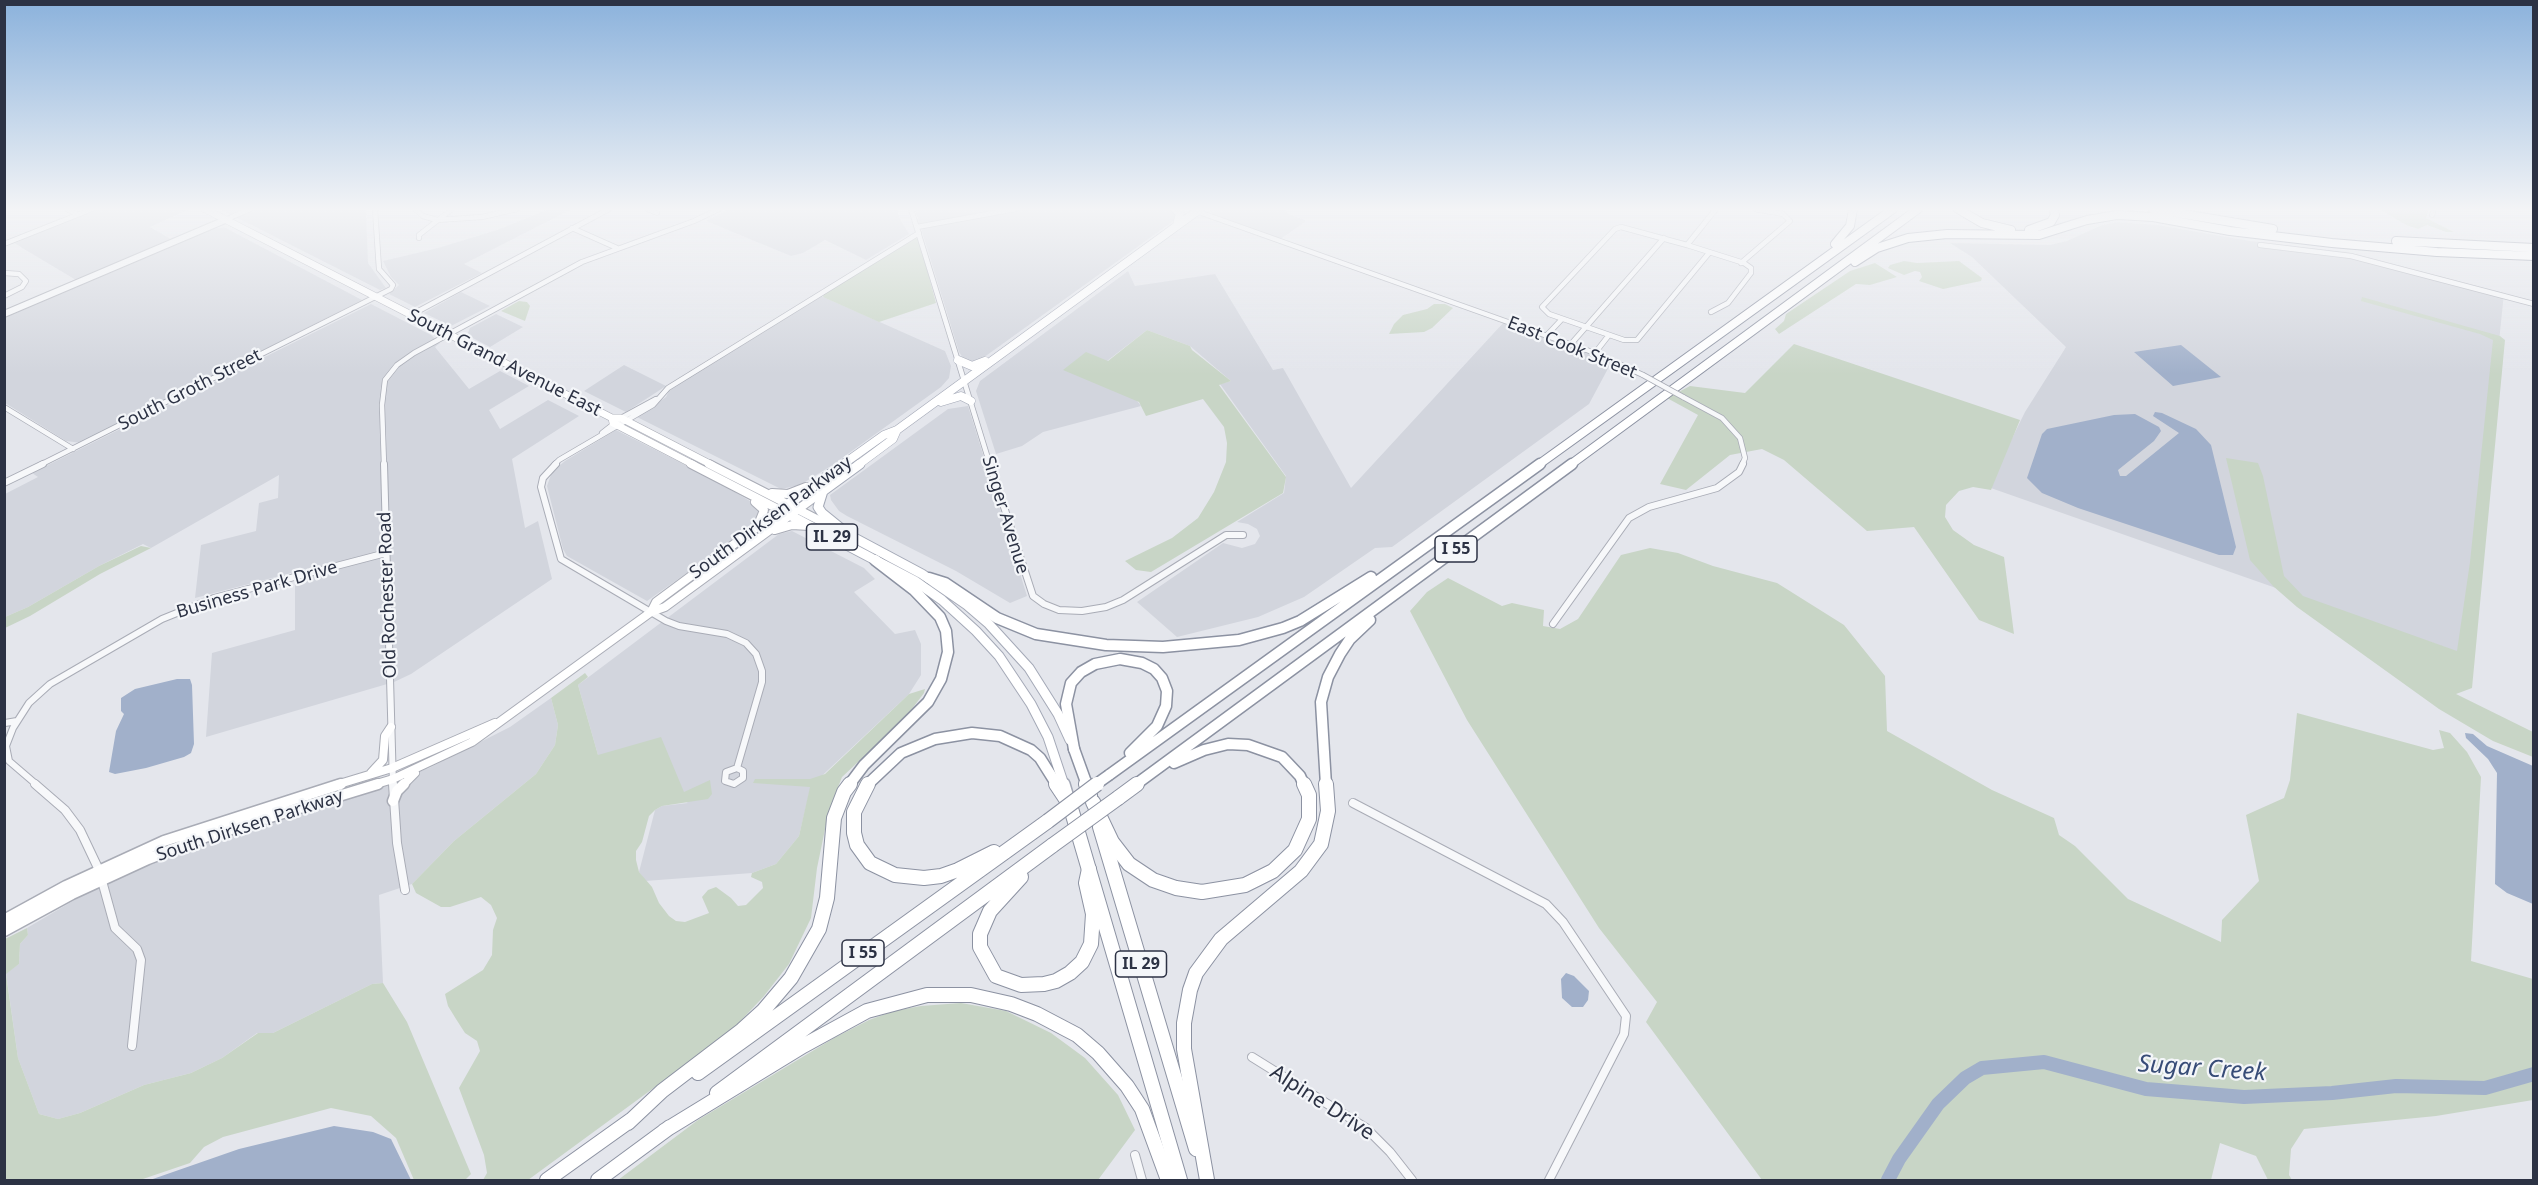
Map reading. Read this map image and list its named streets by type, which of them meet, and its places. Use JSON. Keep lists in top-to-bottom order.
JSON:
{
  "streets": {
    "highway": ["IL 29", "I 55"],
    "main road": ["South Grand Avenue East", "South Dirksen Parkway"],
    "street": [
      "East Cook Street",
      "South Groth Street",
      "Singer Avenue",
      "Business Park Drive",
      "Old Rochester Road",
      "Alpine Drive"
    ]
  },
  "crossings": [
    ["South Grand Avenue East", "South Groth Street"],
    ["South Grand Avenue East", "South Dirksen Parkway"],
    ["South Grand Avenue East", "IL 29"],
    ["South Grand Avenue East", "Old Rochester Road"],
    ["Singer Avenue", "South Dirksen Parkway"],
    ["South Dirksen Parkway", "IL 29"],
    ["South Dirksen Parkway", "Business Park Drive"],
    ["South Dirksen Parkway", "Old Rochester Road"],
    ["IL 29", "I 55"],
    ["Business Park Drive", "Old Rochester Road"]
  ],
  "water": ["Sugar Creek"]
}
